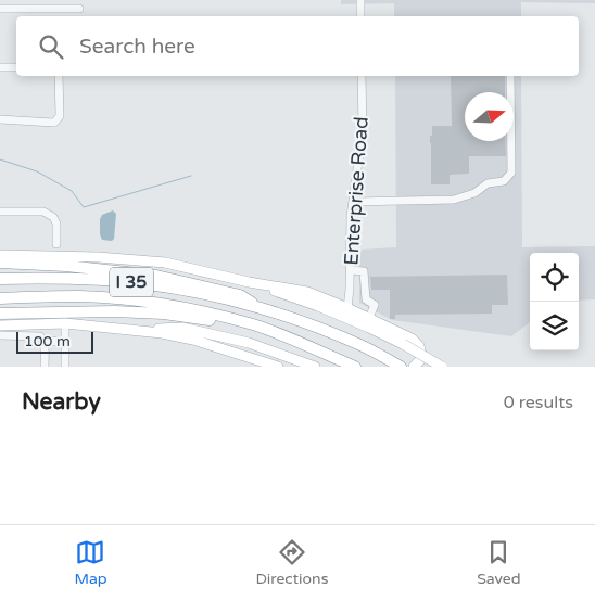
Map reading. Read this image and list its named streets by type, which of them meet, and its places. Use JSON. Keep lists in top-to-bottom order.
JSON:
{
  "streets": {
    "highway": ["I 35"],
    "street": ["Enterprise Road"]
  },
  "scale_bar": "100 m",
  "north": "right",
  "page": {
    "search": "Search here",
    "scale": "100 m",
    "heading": ["Nearby", "0 results"],
    "nav": ["Map", "Directions", "Saved"]
  }
}
